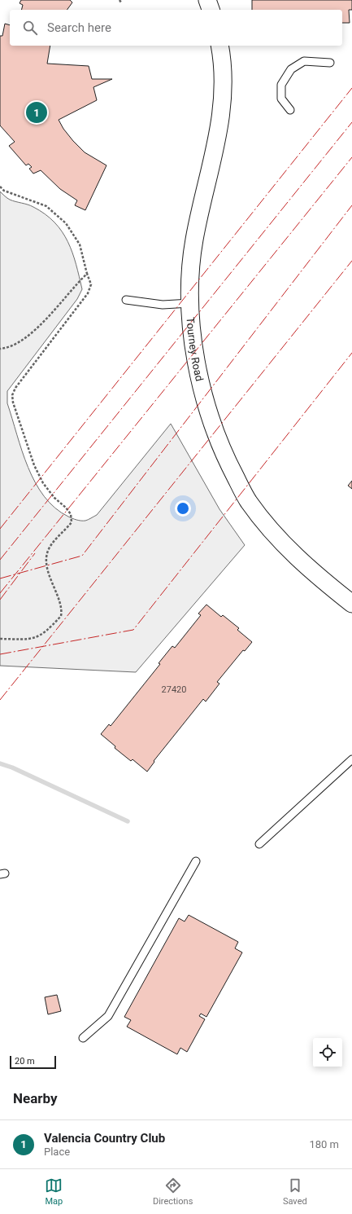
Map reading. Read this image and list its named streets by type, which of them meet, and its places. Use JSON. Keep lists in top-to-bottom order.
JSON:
{
  "streets": {
    "street": ["Tourney Road"]
  },
  "house_numbers": ["27420"],
  "scale_bar": "20 m",
  "page": {
    "search": "Search here",
    "pins": "1",
    "scale": "20 m",
    "heading": "Nearby",
    "list": [
      {
        "mark": "1",
        "name": "Valencia Country Club",
        "note": "Place",
        "value": "180 m"
      }
    ],
    "nav": ["Map", "Directions", "Saved"]
  }
}
